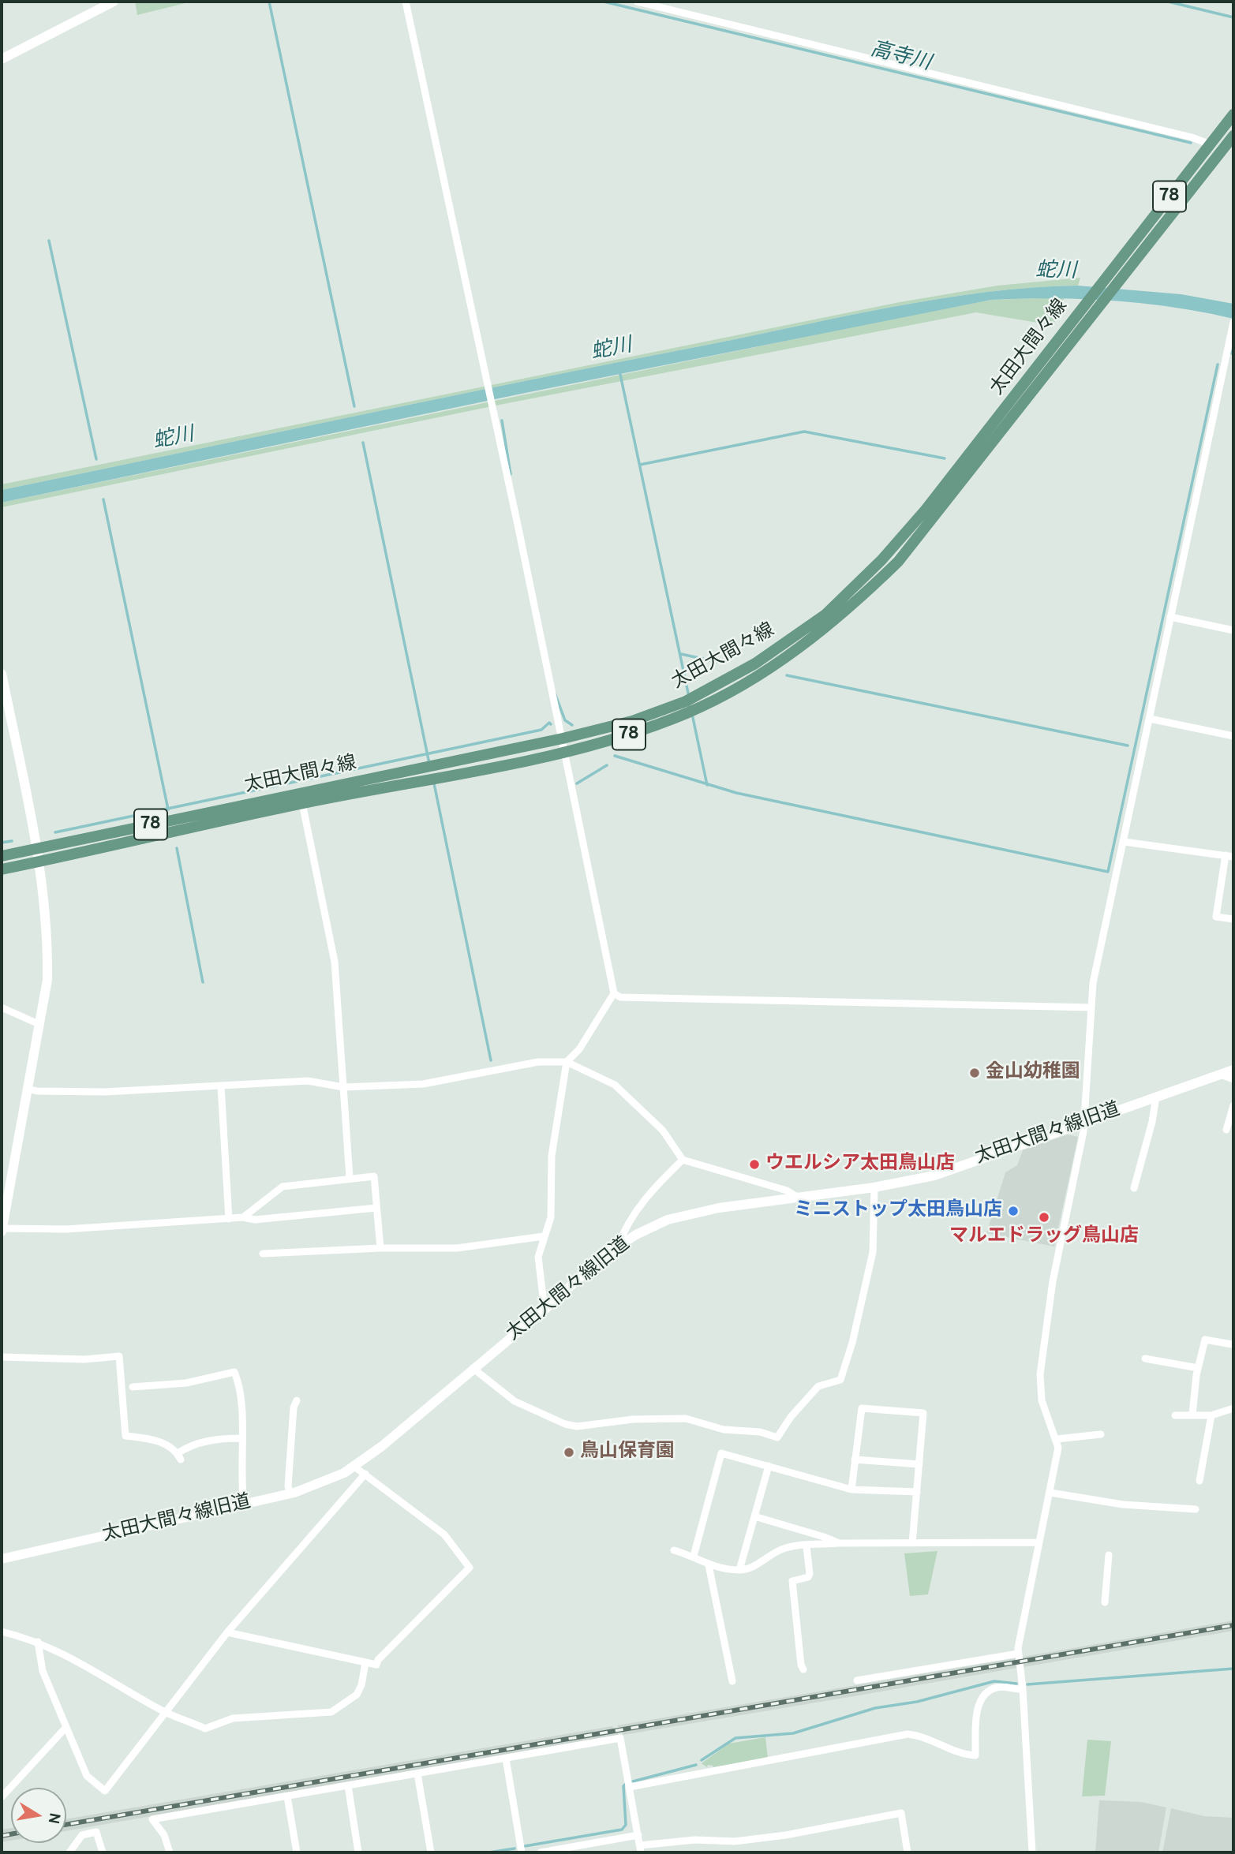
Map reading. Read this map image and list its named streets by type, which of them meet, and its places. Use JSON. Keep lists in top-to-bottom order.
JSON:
{
  "streets": {
    "main road": ["78", "太田大間々線"],
    "street": ["太田大間々線旧道"]
  },
  "water": ["高寺川", "蛇川"],
  "places": [
    "金山幼稚園",
    "ウエルシア太田鳥山店",
    "ミニストップ太田鳥山店",
    "マルエドラッグ鳥山店",
    "鳥山保育園"
  ],
  "north": "right"
}
